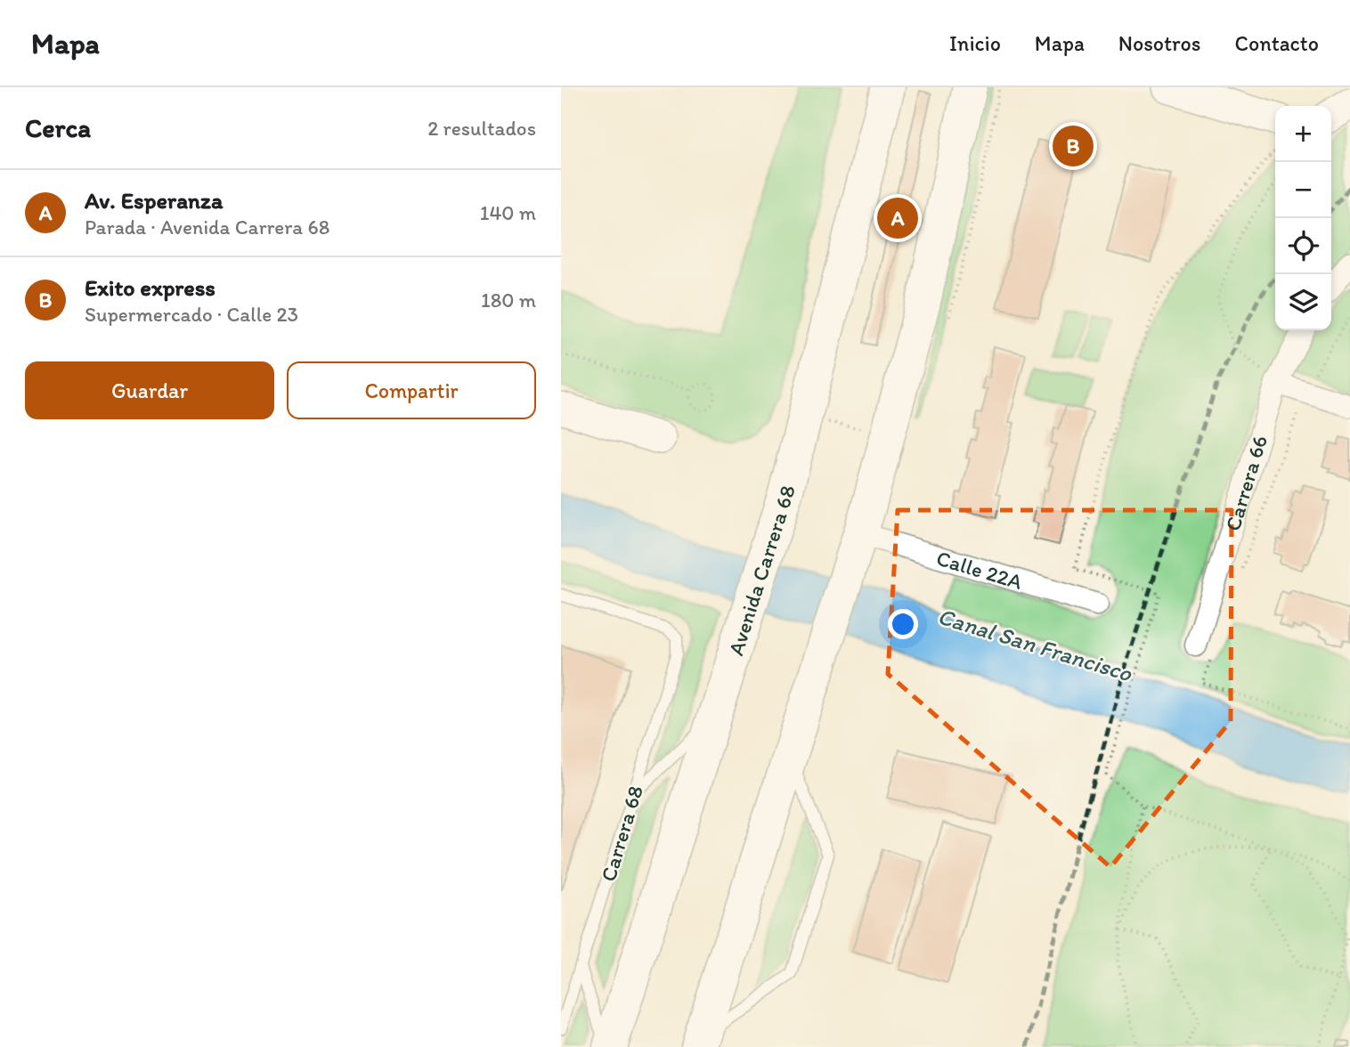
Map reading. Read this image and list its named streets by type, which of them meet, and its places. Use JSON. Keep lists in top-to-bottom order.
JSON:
{
  "streets": {
    "main road": ["Avenida Carrera 68"],
    "street": ["Carrera 66", "Calle 22A"],
    "lane": ["Carrera 68"]
  },
  "water": ["Canal San Francisco"],
  "page": {
    "header": "Mapa",
    "nav": [
      "Inicio",
      "Mapa",
      "Nosotros",
      "Contacto"
    ],
    "heading": ["Cerca", "2 resultados"],
    "map_buttons": ["+", "−"],
    "pins": ["B", "A"],
    "list": [
      {
        "mark": "A",
        "name": "Av. Esperanza",
        "note": "Parada · Avenida Carrera 68",
        "value": "140 m"
      },
      {
        "mark": "B",
        "name": "Exito express",
        "note": "Supermercado · Calle 23",
        "value": "180 m"
      }
    ],
    "buttons": ["Guardar", "Compartir"]
  }
}
